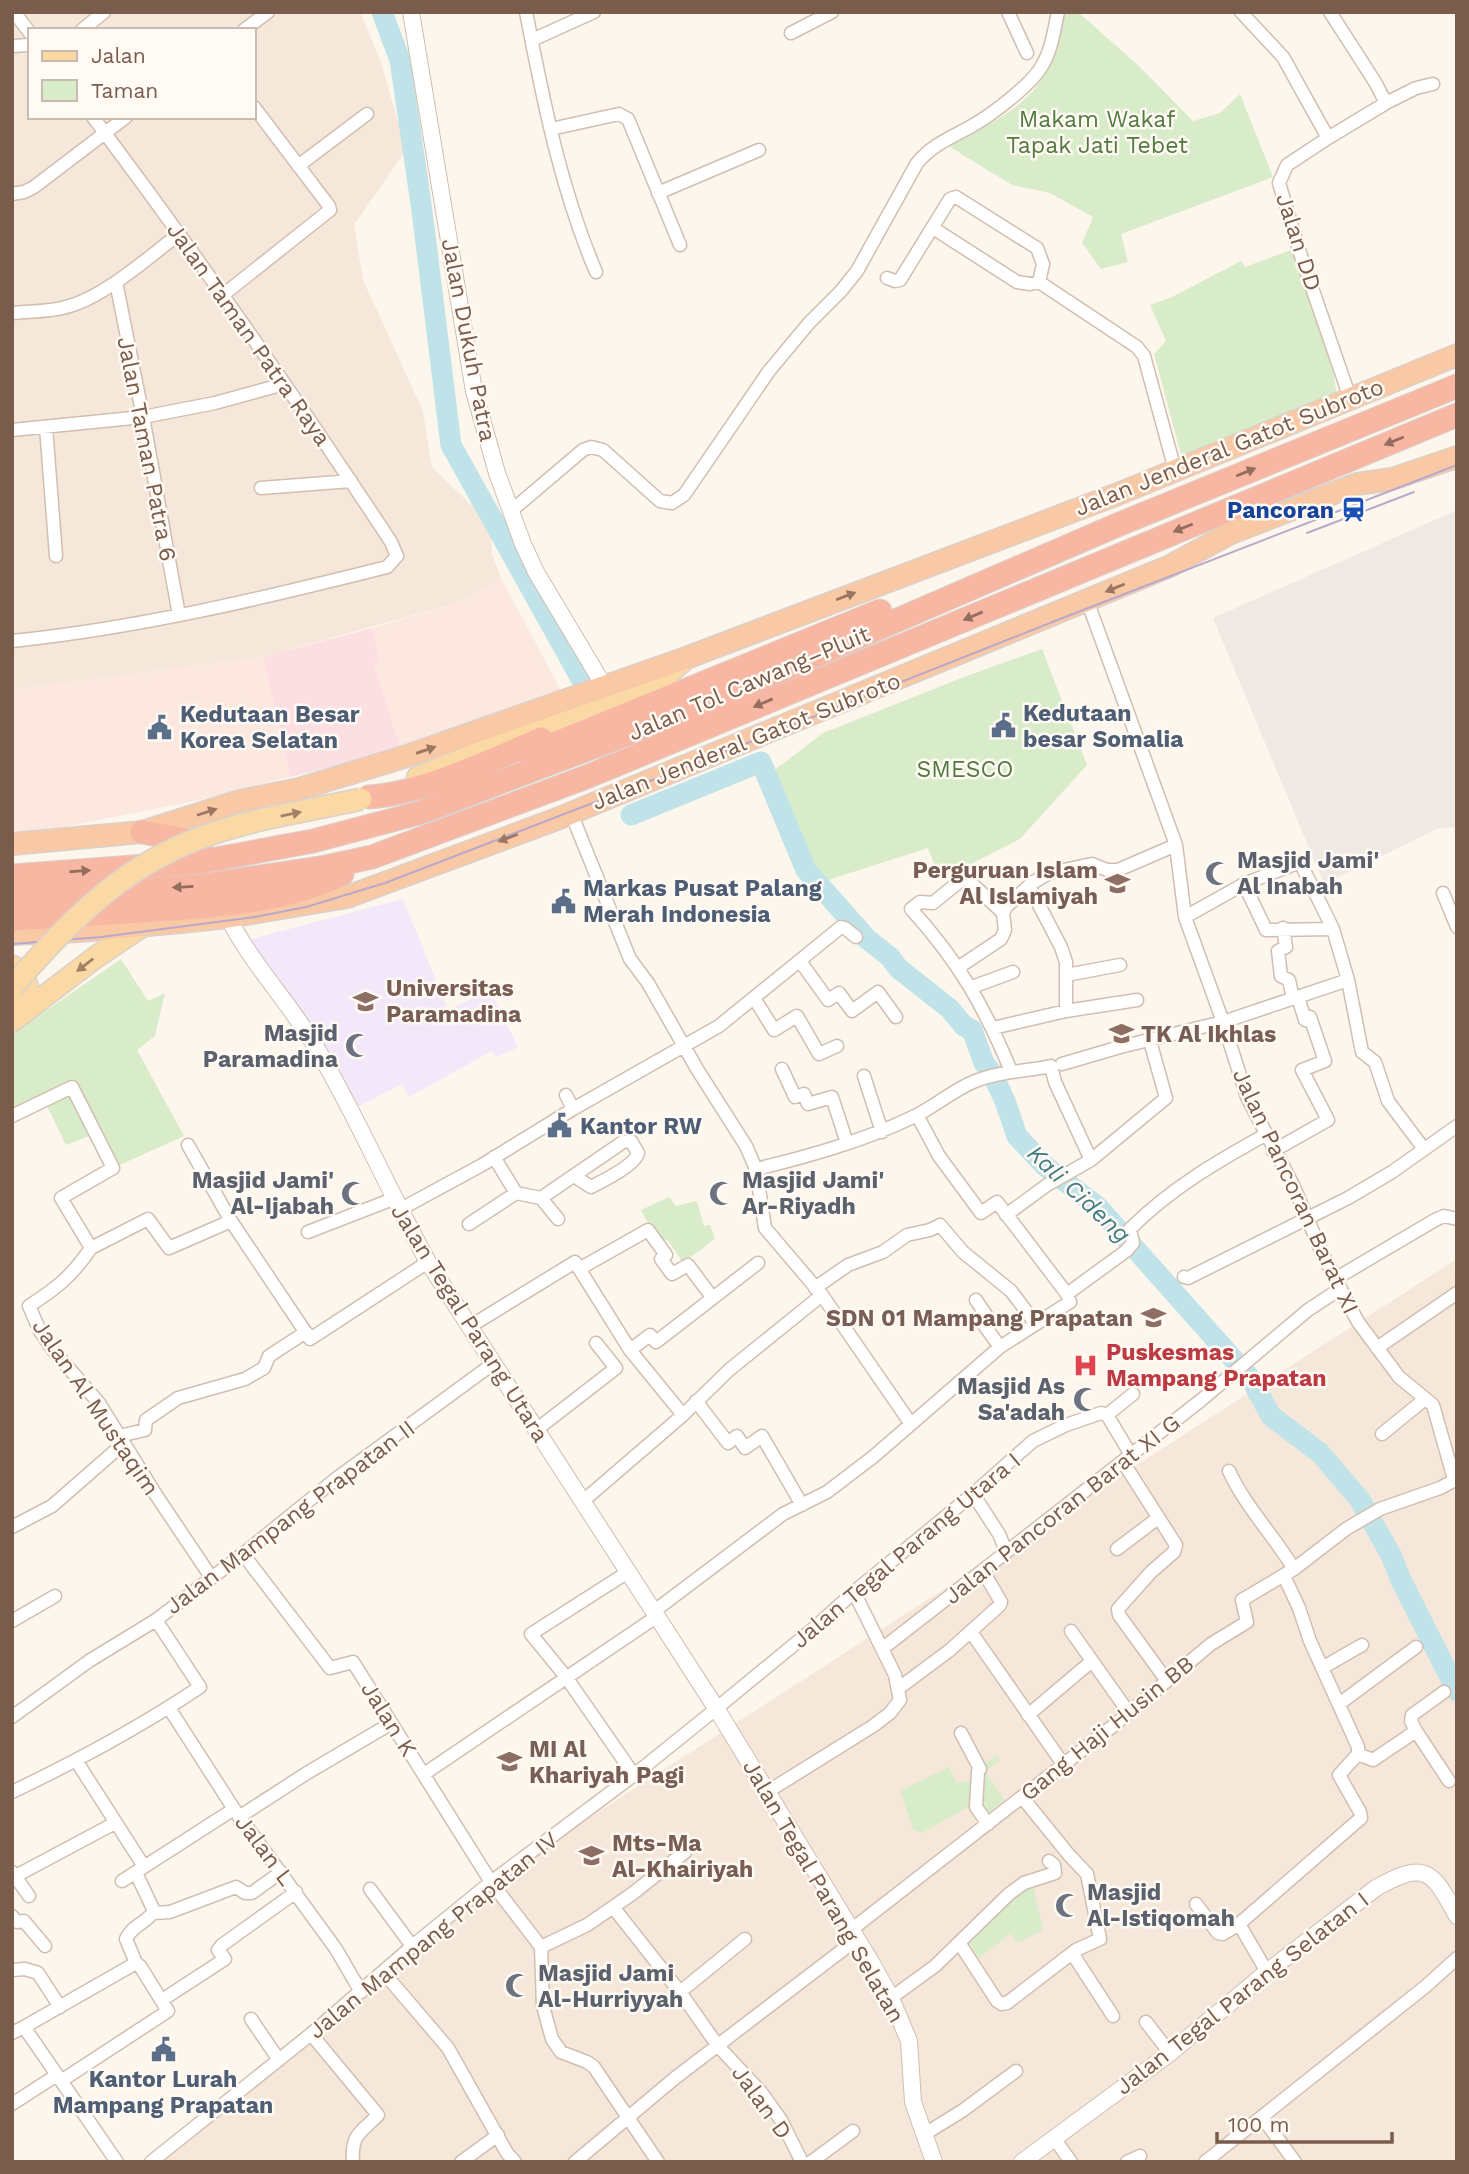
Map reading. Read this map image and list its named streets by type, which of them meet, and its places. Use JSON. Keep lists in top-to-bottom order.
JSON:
{
  "streets": {
    "highway": ["Jalan Jenderal Gatot Subroto", "Jalan Tol Cawang–Pluit"],
    "street": [
      "Jalan DD",
      "Jalan Taman Patra Raya",
      "Jalan Dukuh Patra",
      "Jalan Taman Patra 6",
      "Jalan Pancoran Barat XI",
      "Jalan Tegal Parang Utara",
      "Jalan Al Mustaqim",
      "Jalan Pancoran Barat XI G",
      "Jalan Mampang Prapatan II",
      "Jalan Tegal Parang Utara I",
      "Jalan K",
      "Gang Haji Husin BB",
      "Jalan L",
      "Jalan Tegal Parang Selatan",
      "Jalan Mampang Prapatan IV",
      "Jalan Tegal Parang Selatan I",
      "Jalan D"
    ]
  },
  "crossings": [
    ["Jalan DD", "Jalan Jenderal Gatot Subroto"],
    ["Jalan Taman Patra Raya", "Jalan Taman Patra 6"],
    ["Jalan Dukuh Patra", "Jalan Jenderal Gatot Subroto"],
    ["Jalan Jenderal Gatot Subroto", "Jalan Pancoran Barat XI"],
    ["Jalan Jenderal Gatot Subroto", "Jalan Tegal Parang Utara"],
    ["Jalan Pancoran Barat XI", "Jalan Pancoran Barat XI G"],
    ["Jalan Pancoran Barat XI", "Gang Haji Husin BB"],
    ["Jalan Tegal Parang Utara", "Jalan Mampang Prapatan II"],
    ["Jalan Tegal Parang Utara", "Jalan Tegal Parang Utara I"],
    ["Jalan Tegal Parang Utara", "Jalan Tegal Parang Selatan"],
    ["Jalan Tegal Parang Utara", "Jalan Mampang Prapatan IV"],
    ["Jalan Al Mustaqim", "Jalan Mampang Prapatan II"],
    ["Jalan Mampang Prapatan II", "Jalan K"],
    ["Jalan Mampang Prapatan II", "Jalan L"],
    ["Jalan Tegal Parang Utara I", "Jalan Tegal Parang Selatan"],
    ["Jalan Tegal Parang Utara I", "Jalan Mampang Prapatan IV"],
    ["Jalan K", "Jalan Mampang Prapatan IV"],
    ["Gang Haji Husin BB", "Jalan Tegal Parang Selatan"],
    ["Gang Haji Husin BB", "Jalan D"],
    ["Jalan L", "Jalan Mampang Prapatan IV"],
    ["Jalan Tegal Parang Selatan", "Jalan Mampang Prapatan IV"]
  ],
  "water": ["Kali Cideng"],
  "parks": ["Makam Wakaf Tapak Jati Tebet", "SMESCO"],
  "places": {
    "station": ["Pancoran"],
    "public building": [
      "Kedutaan besar Somalia",
      "Kedutaan Besar Korea Selatan",
      "Markas Pusat Palang Merah Indonesia",
      "Kantor RW",
      "Kantor Lurah Mampang Prapatan"
    ],
    "mosque": [
      "Masjid Jami' Al Inabah",
      "Masjid Paramadina",
      "Masjid Jami' Al-Ijabah",
      "Masjid Jami' Ar-Riyadh",
      "Masjid As Sa'adah",
      "Masjid Al-Istiqomah",
      "Masjid Jami Al-Hurriyyah"
    ],
    "school or university": [
      "Perguruan Islam Al Islamiyah",
      "Universitas Paramadina",
      "TK Al Ikhlas",
      "SDN 01 Mampang Prapatan",
      "MI Al Khariyah Pagi",
      "Mts-Ma Al-Khairiyah"
    ],
    "hospital": ["Puskesmas Mampang Prapatan"]
  },
  "legend": ["Jalan", "Taman"],
  "scale_bar": "100 m"
}
